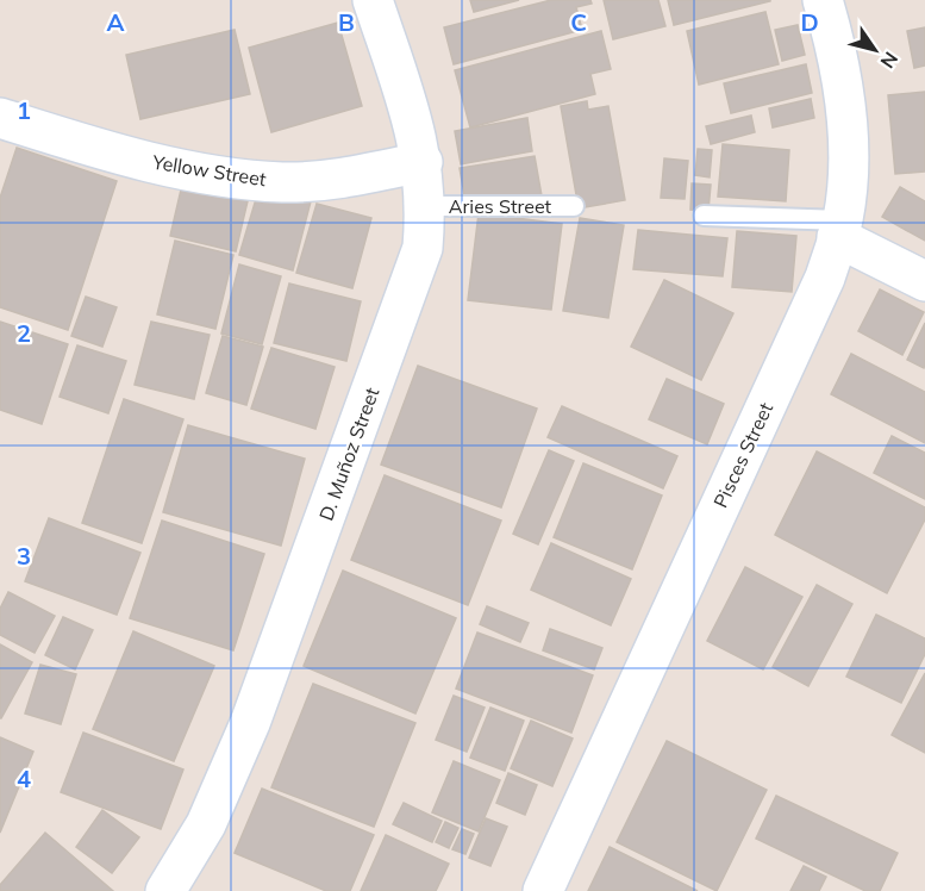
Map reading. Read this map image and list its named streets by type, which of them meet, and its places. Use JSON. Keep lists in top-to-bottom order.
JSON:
{
  "streets": {
    "street": ["Yellow Street", "D. Muñoz Street", "Pisces Street"],
    "lane": ["Aries Street"]
  },
  "crossings": [
    ["Yellow Street", "D. Muñoz Street"],
    ["Aries Street", "D. Muñoz Street"]
  ],
  "north": "bottom right",
  "grid": {
    "columns": [
      "A",
      "B",
      "C",
      "D"
    ],
    "rows": [
      "1",
      "2",
      "3",
      "4"
    ]
  }
}
